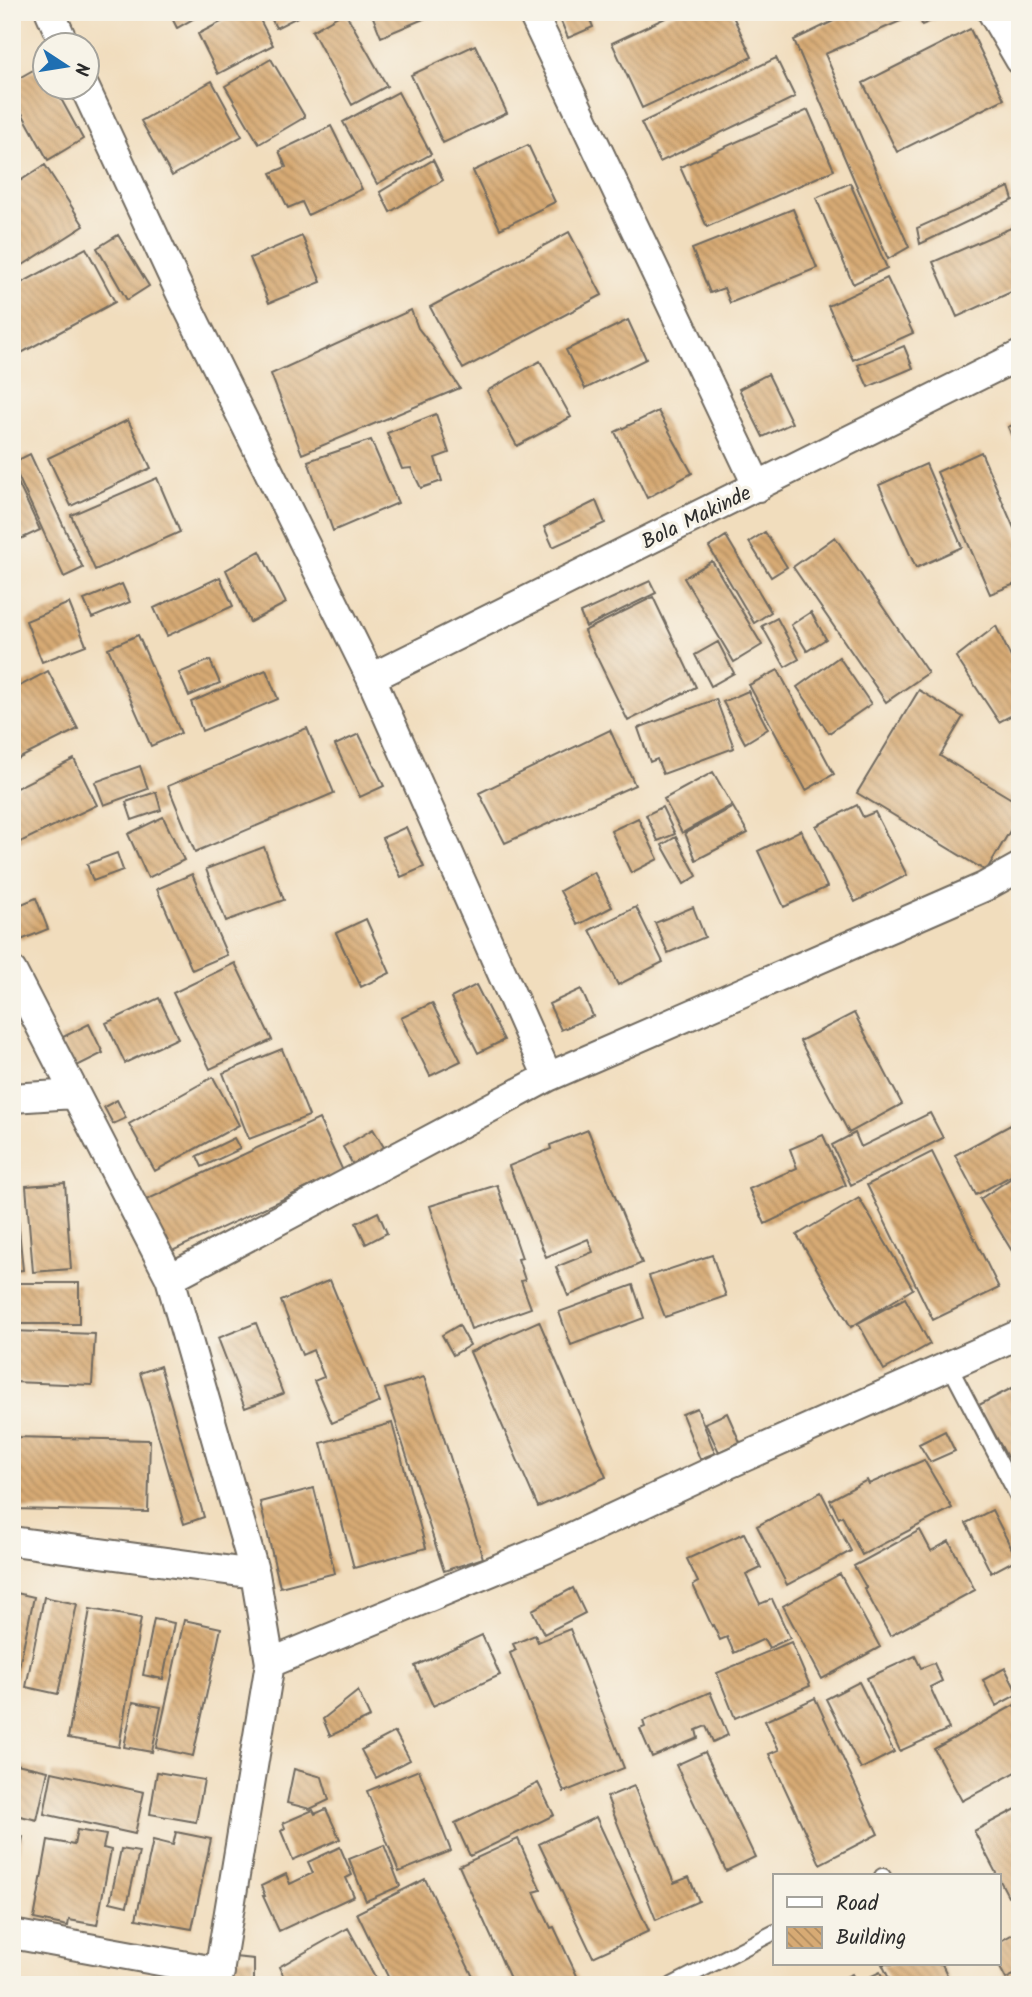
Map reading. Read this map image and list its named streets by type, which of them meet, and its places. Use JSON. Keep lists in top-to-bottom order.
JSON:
{
  "streets": {
    "street": ["Bola Makinde"]
  },
  "legend": ["Road", "Building"],
  "north": "right"
}
